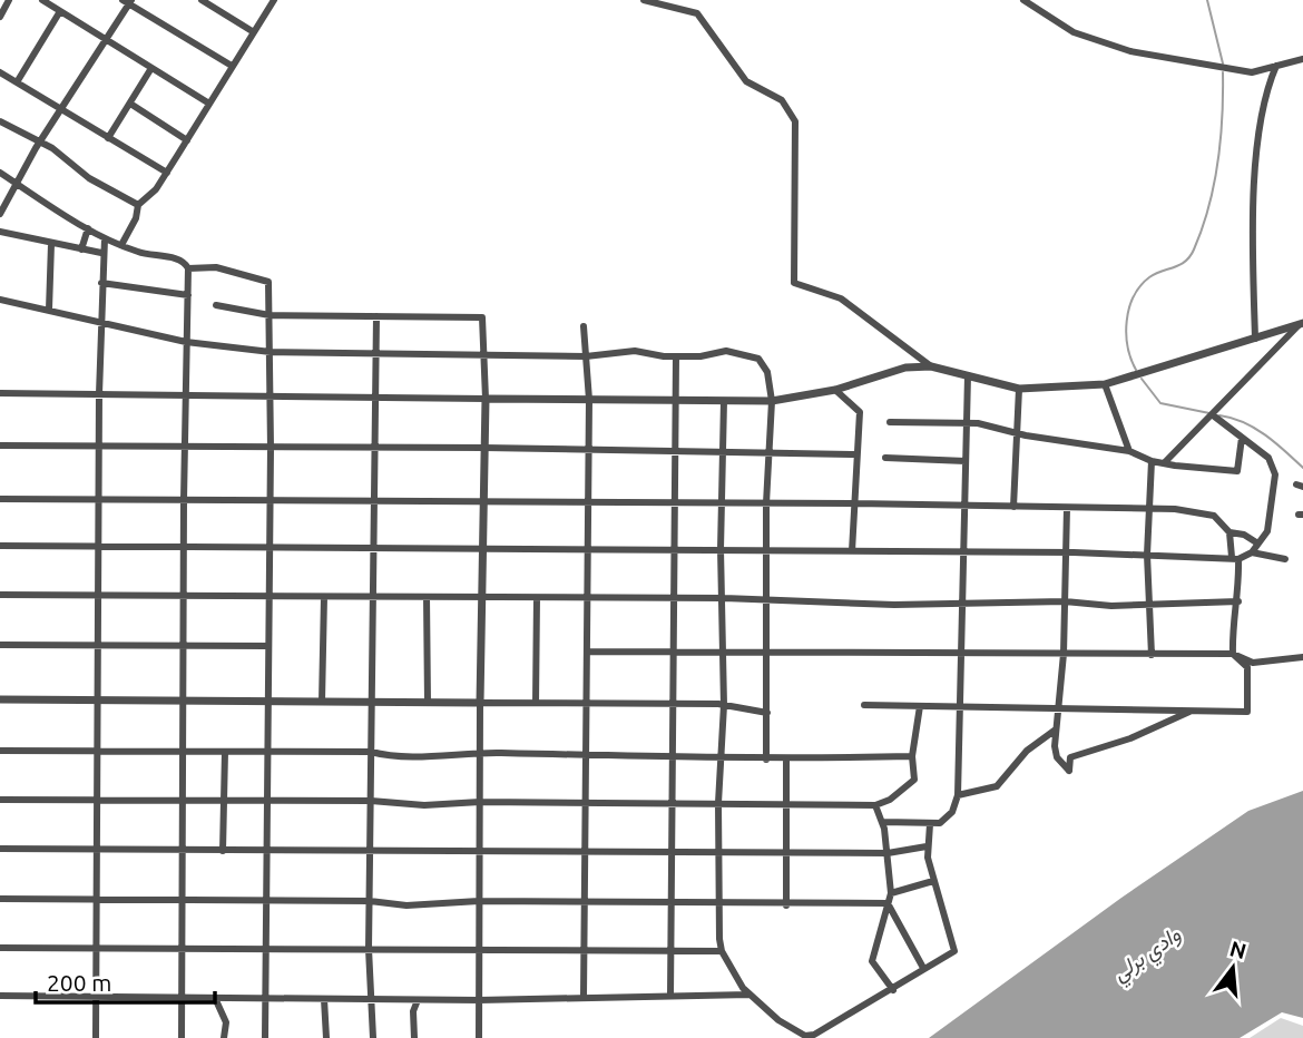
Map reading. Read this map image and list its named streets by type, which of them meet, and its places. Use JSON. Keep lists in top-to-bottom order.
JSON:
{
  "water": ["وادي برلي"],
  "scale_bar": "200 m",
  "north": "top"
}
